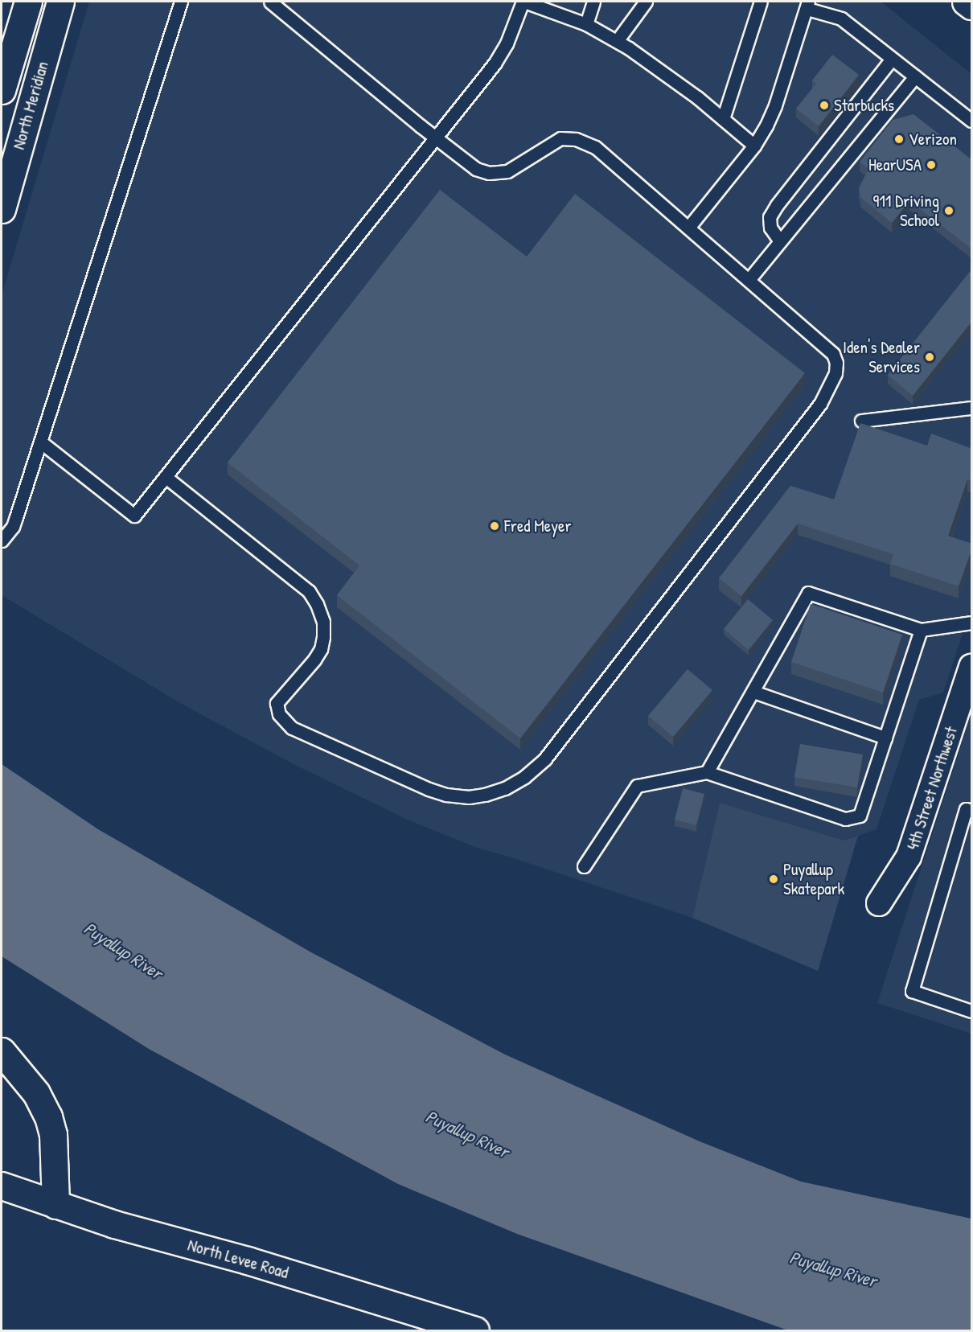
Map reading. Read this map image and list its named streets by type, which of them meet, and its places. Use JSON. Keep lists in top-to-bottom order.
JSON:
{
  "streets": {
    "street": ["North Meridian", "4th Street Northwest", "North Levee Road"]
  },
  "water": ["Puyallup River"],
  "places": [
    "Starbucks",
    "Verizon",
    "HearUSA",
    "911 Driving School",
    "Iden's Dealer Services",
    "Fred Meyer",
    "Puyallup Skatepark"
  ]
}
